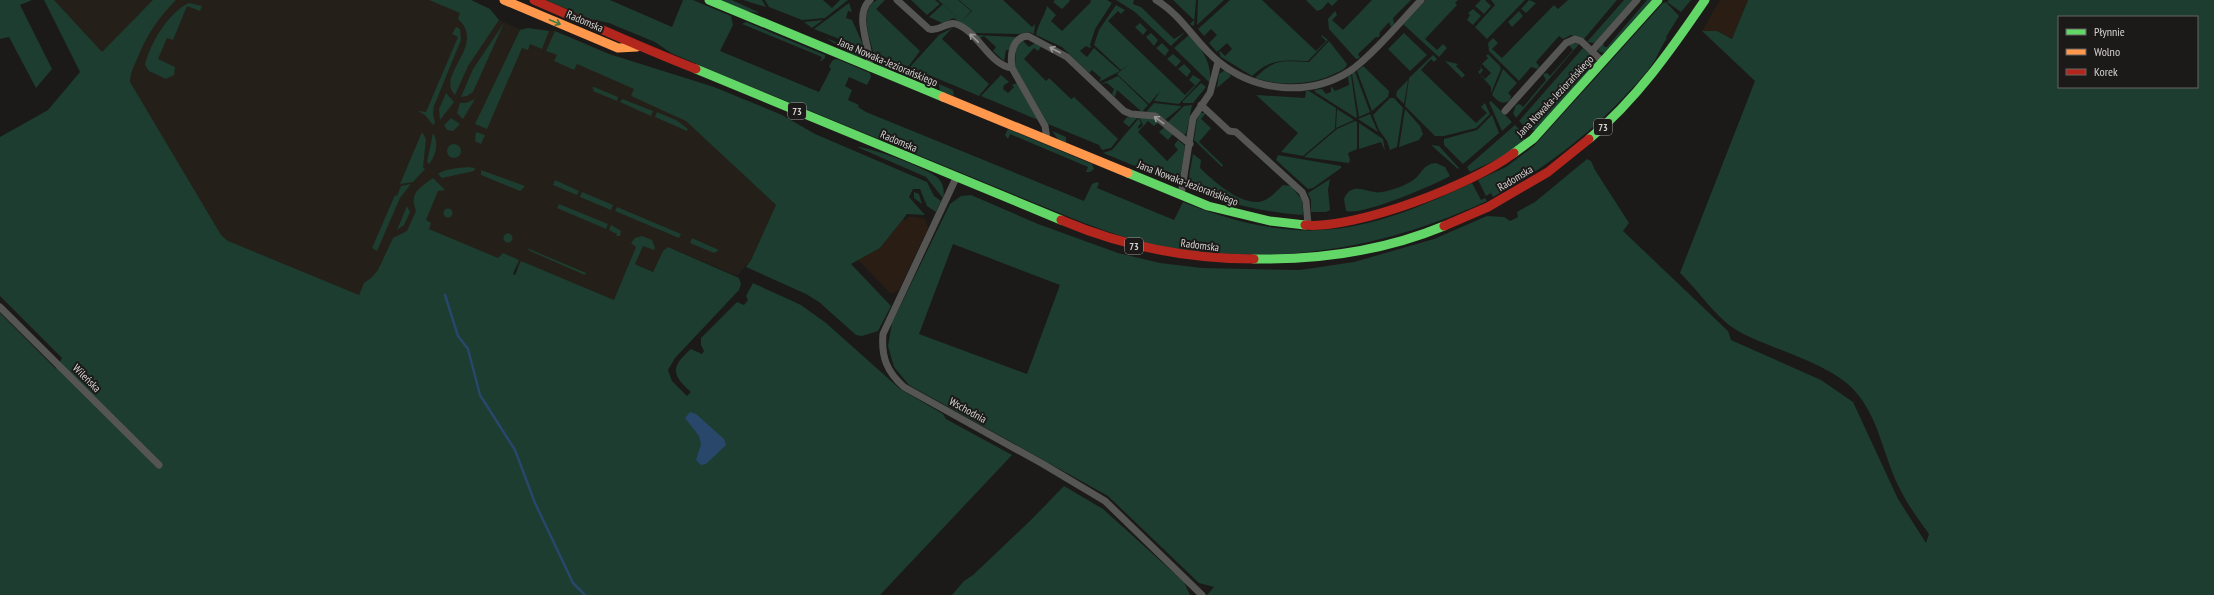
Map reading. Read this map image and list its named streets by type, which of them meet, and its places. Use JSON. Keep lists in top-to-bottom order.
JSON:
{
  "streets": {
    "main road": ["Radomska", "Jana Nowaka-Jeziorańskiego", "73"],
    "street": ["Wileńska", "Wschodnia"]
  },
  "crossings": [
    ["Radomska", "Wschodnia"]
  ],
  "legend": ["Płynnie", "Wolno", "Korek"]
}
